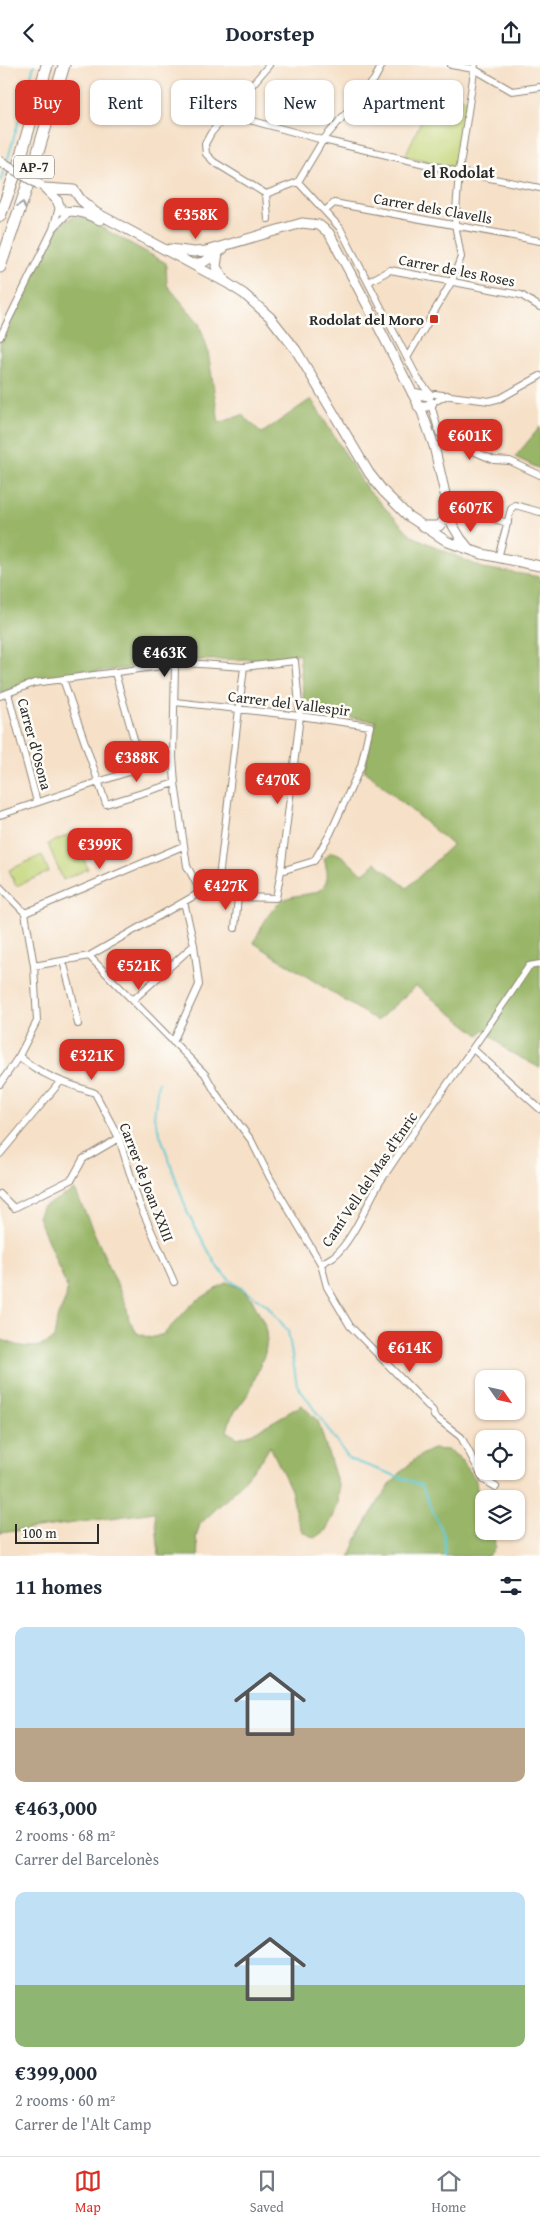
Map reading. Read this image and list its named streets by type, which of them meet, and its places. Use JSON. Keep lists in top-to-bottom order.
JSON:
{
  "streets": {
    "highway": ["AP-7"],
    "street": [
      "Carrer dels Clavells",
      "Carrer de les Roses",
      "Carrer del Vallespir",
      "Carrer d'Osona",
      "Camí Vell del Mas d'Enric",
      "Carrer de Joan XXIII"
    ]
  },
  "districts": ["el Rodolat"],
  "places": {
    "transit": ["Rodolat del Moro"]
  },
  "scale_bar": "100 m",
  "north": "bottom right",
  "page": {
    "header": "Doorstep",
    "chip": [
      "Buy",
      "Rent",
      "Filters",
      "New",
      "Apartment"
    ],
    "price": [
      "€358K",
      "€601K",
      "€607K",
      "€463K",
      "€388K",
      "€470K",
      "€399K",
      "€427K",
      "€521K",
      "€321K",
      "€614K"
    ],
    "scale": "100 m",
    "heading": "11 homes",
    "list": [
      {
        "name": "€463,000",
        "note": "2 rooms · 68 m² · Carrer del Barcelonès"
      },
      {
        "name": "€399,000",
        "note": "2 rooms · 60 m² · Carrer de l'Alt Camp"
      }
    ],
    "tabs": ["Map", "Saved", "Home"]
  }
}
